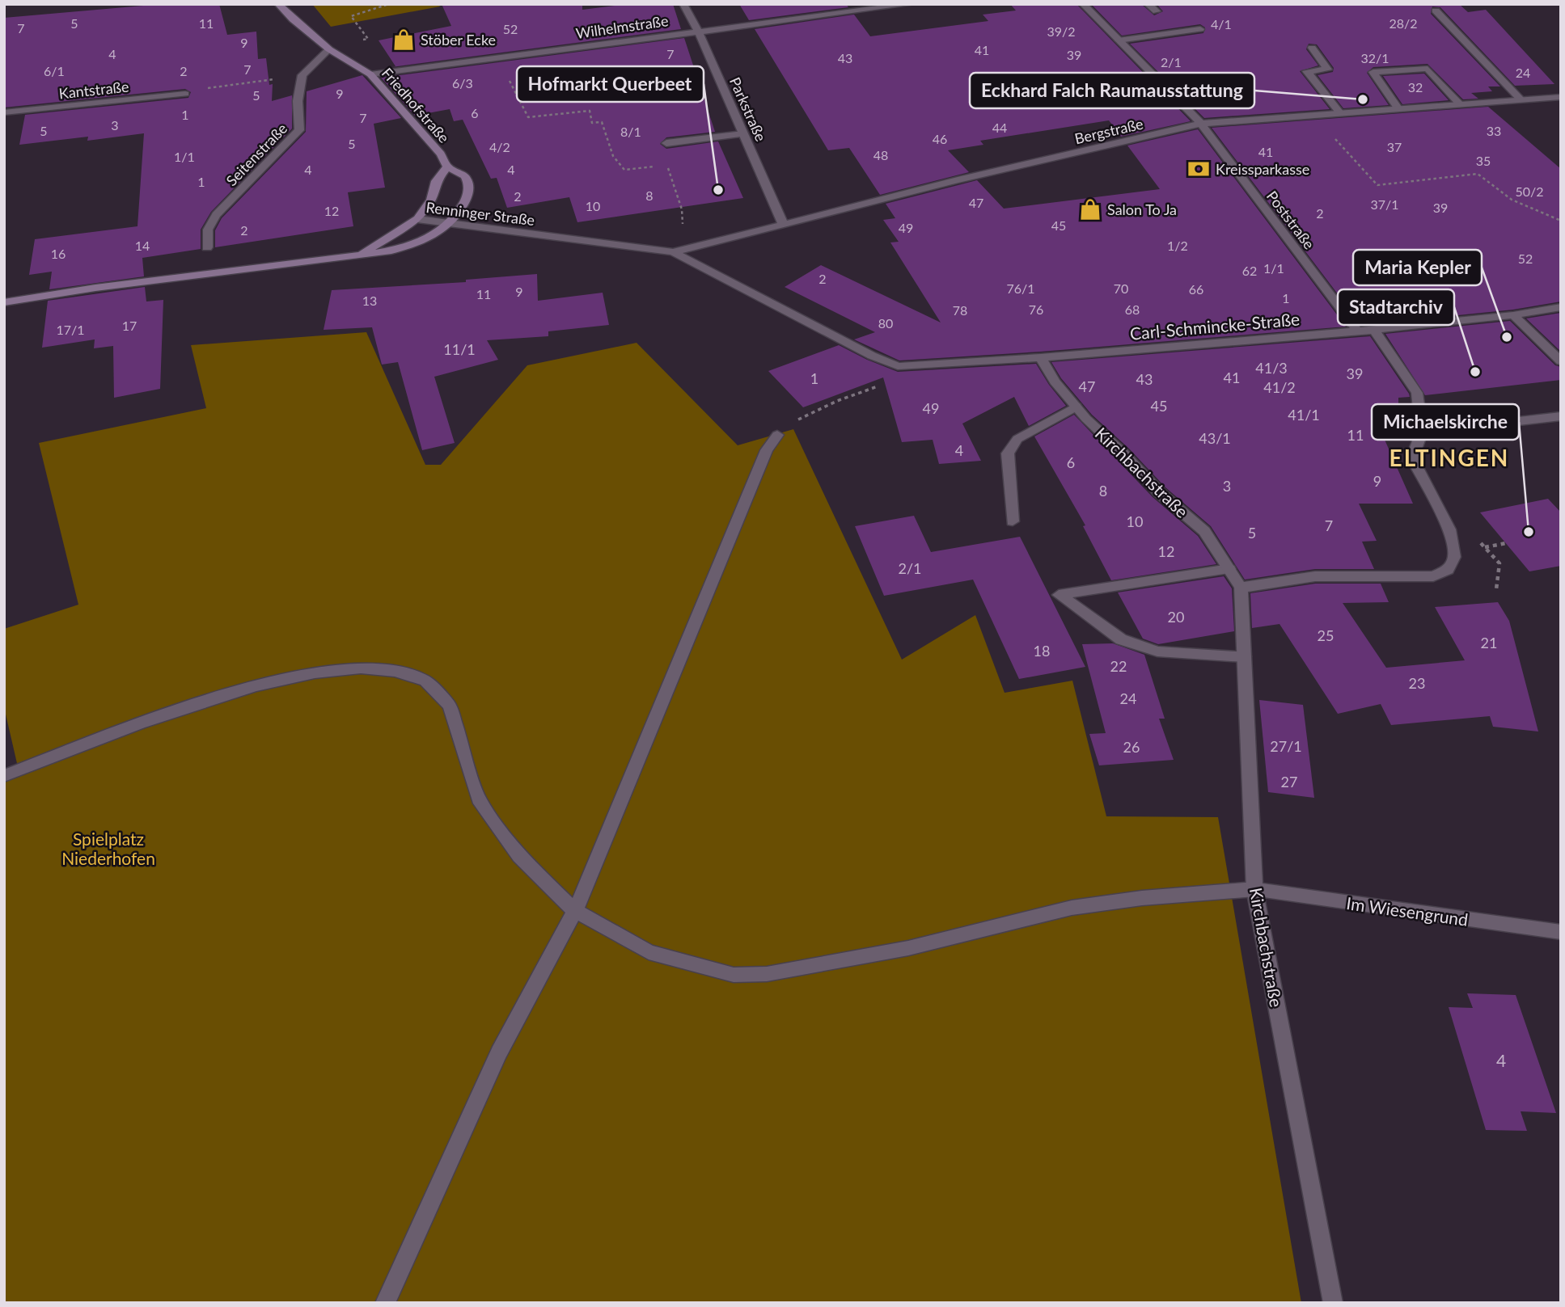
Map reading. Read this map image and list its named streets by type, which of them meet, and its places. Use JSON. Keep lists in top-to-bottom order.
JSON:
{
  "streets": {
    "street": [
      "Wilhelmstraße",
      "Kantstraße",
      "Friedhofstraße",
      "Parkstraße",
      "Bergstraße",
      "Seitenstraße",
      "Renninger Straße",
      "Poststraße",
      "Carl-Schmincke-Straße",
      "Kirchbachstraße",
      "Im Wiesengrund"
    ]
  },
  "crossings": [
    ["Wilhelmstraße", "Friedhofstraße"],
    ["Wilhelmstraße", "Parkstraße"],
    ["Friedhofstraße", "Renninger Straße"],
    ["Parkstraße", "Bergstraße"],
    ["Bergstraße", "Renninger Straße"],
    ["Bergstraße", "Poststraße"],
    ["Renninger Straße", "Carl-Schmincke-Straße"],
    ["Poststraße", "Carl-Schmincke-Straße"],
    ["Carl-Schmincke-Straße", "Kirchbachstraße"],
    ["Kirchbachstraße", "Im Wiesengrund"]
  ],
  "districts": ["ELTINGEN"],
  "parks": ["Spielplatz Niederhofen"],
  "places": {
    "shop": ["Stöber Ecke", "Salon To Ja"],
    "other": [
      "Eckhard Falch Raumausstattung",
      "Hofmarkt Querbeet",
      "Maria Kepler",
      "Stadtarchiv",
      "Michaelskirche"
    ],
    "bank": ["Kreissparkasse"]
  },
  "house_numbers": [
    "5",
    "11",
    "28/2",
    "4/1",
    "7",
    "52",
    "39/2",
    "9",
    "41",
    "4",
    "7",
    "39",
    "43",
    "32/1",
    "2/1",
    "7",
    "6/1",
    "2",
    "24",
    "6/3",
    "32",
    "9",
    "5",
    "6",
    "1",
    "7",
    "3",
    "44",
    "5",
    "33",
    "8/1",
    "46",
    "5",
    "4/2",
    "37",
    "41",
    "48",
    "1/1",
    "35",
    "4",
    "4",
    "1",
    "50/2",
    "8",
    "2",
    "47",
    "37/1",
    "10",
    "39",
    "12",
    "2",
    "45",
    "49",
    "2",
    "14",
    "1/2",
    "16",
    "52",
    "1/1",
    "62",
    "2",
    "76/1",
    "70",
    "66",
    "9",
    "11",
    "1",
    "13",
    "76",
    "68",
    "78",
    "80",
    "17",
    "17/1",
    "11/1",
    "41/3",
    "39",
    "41",
    "1",
    "43",
    "47",
    "41/2",
    "45",
    "49",
    "41/1",
    "11",
    "43/1",
    "4",
    "6",
    "9",
    "3",
    "8",
    "10",
    "7",
    "5",
    "12",
    "2/1",
    "20",
    "25",
    "21",
    "18",
    "22",
    "23",
    "24",
    "27/1",
    "26",
    "27",
    "4"
  ]
}
